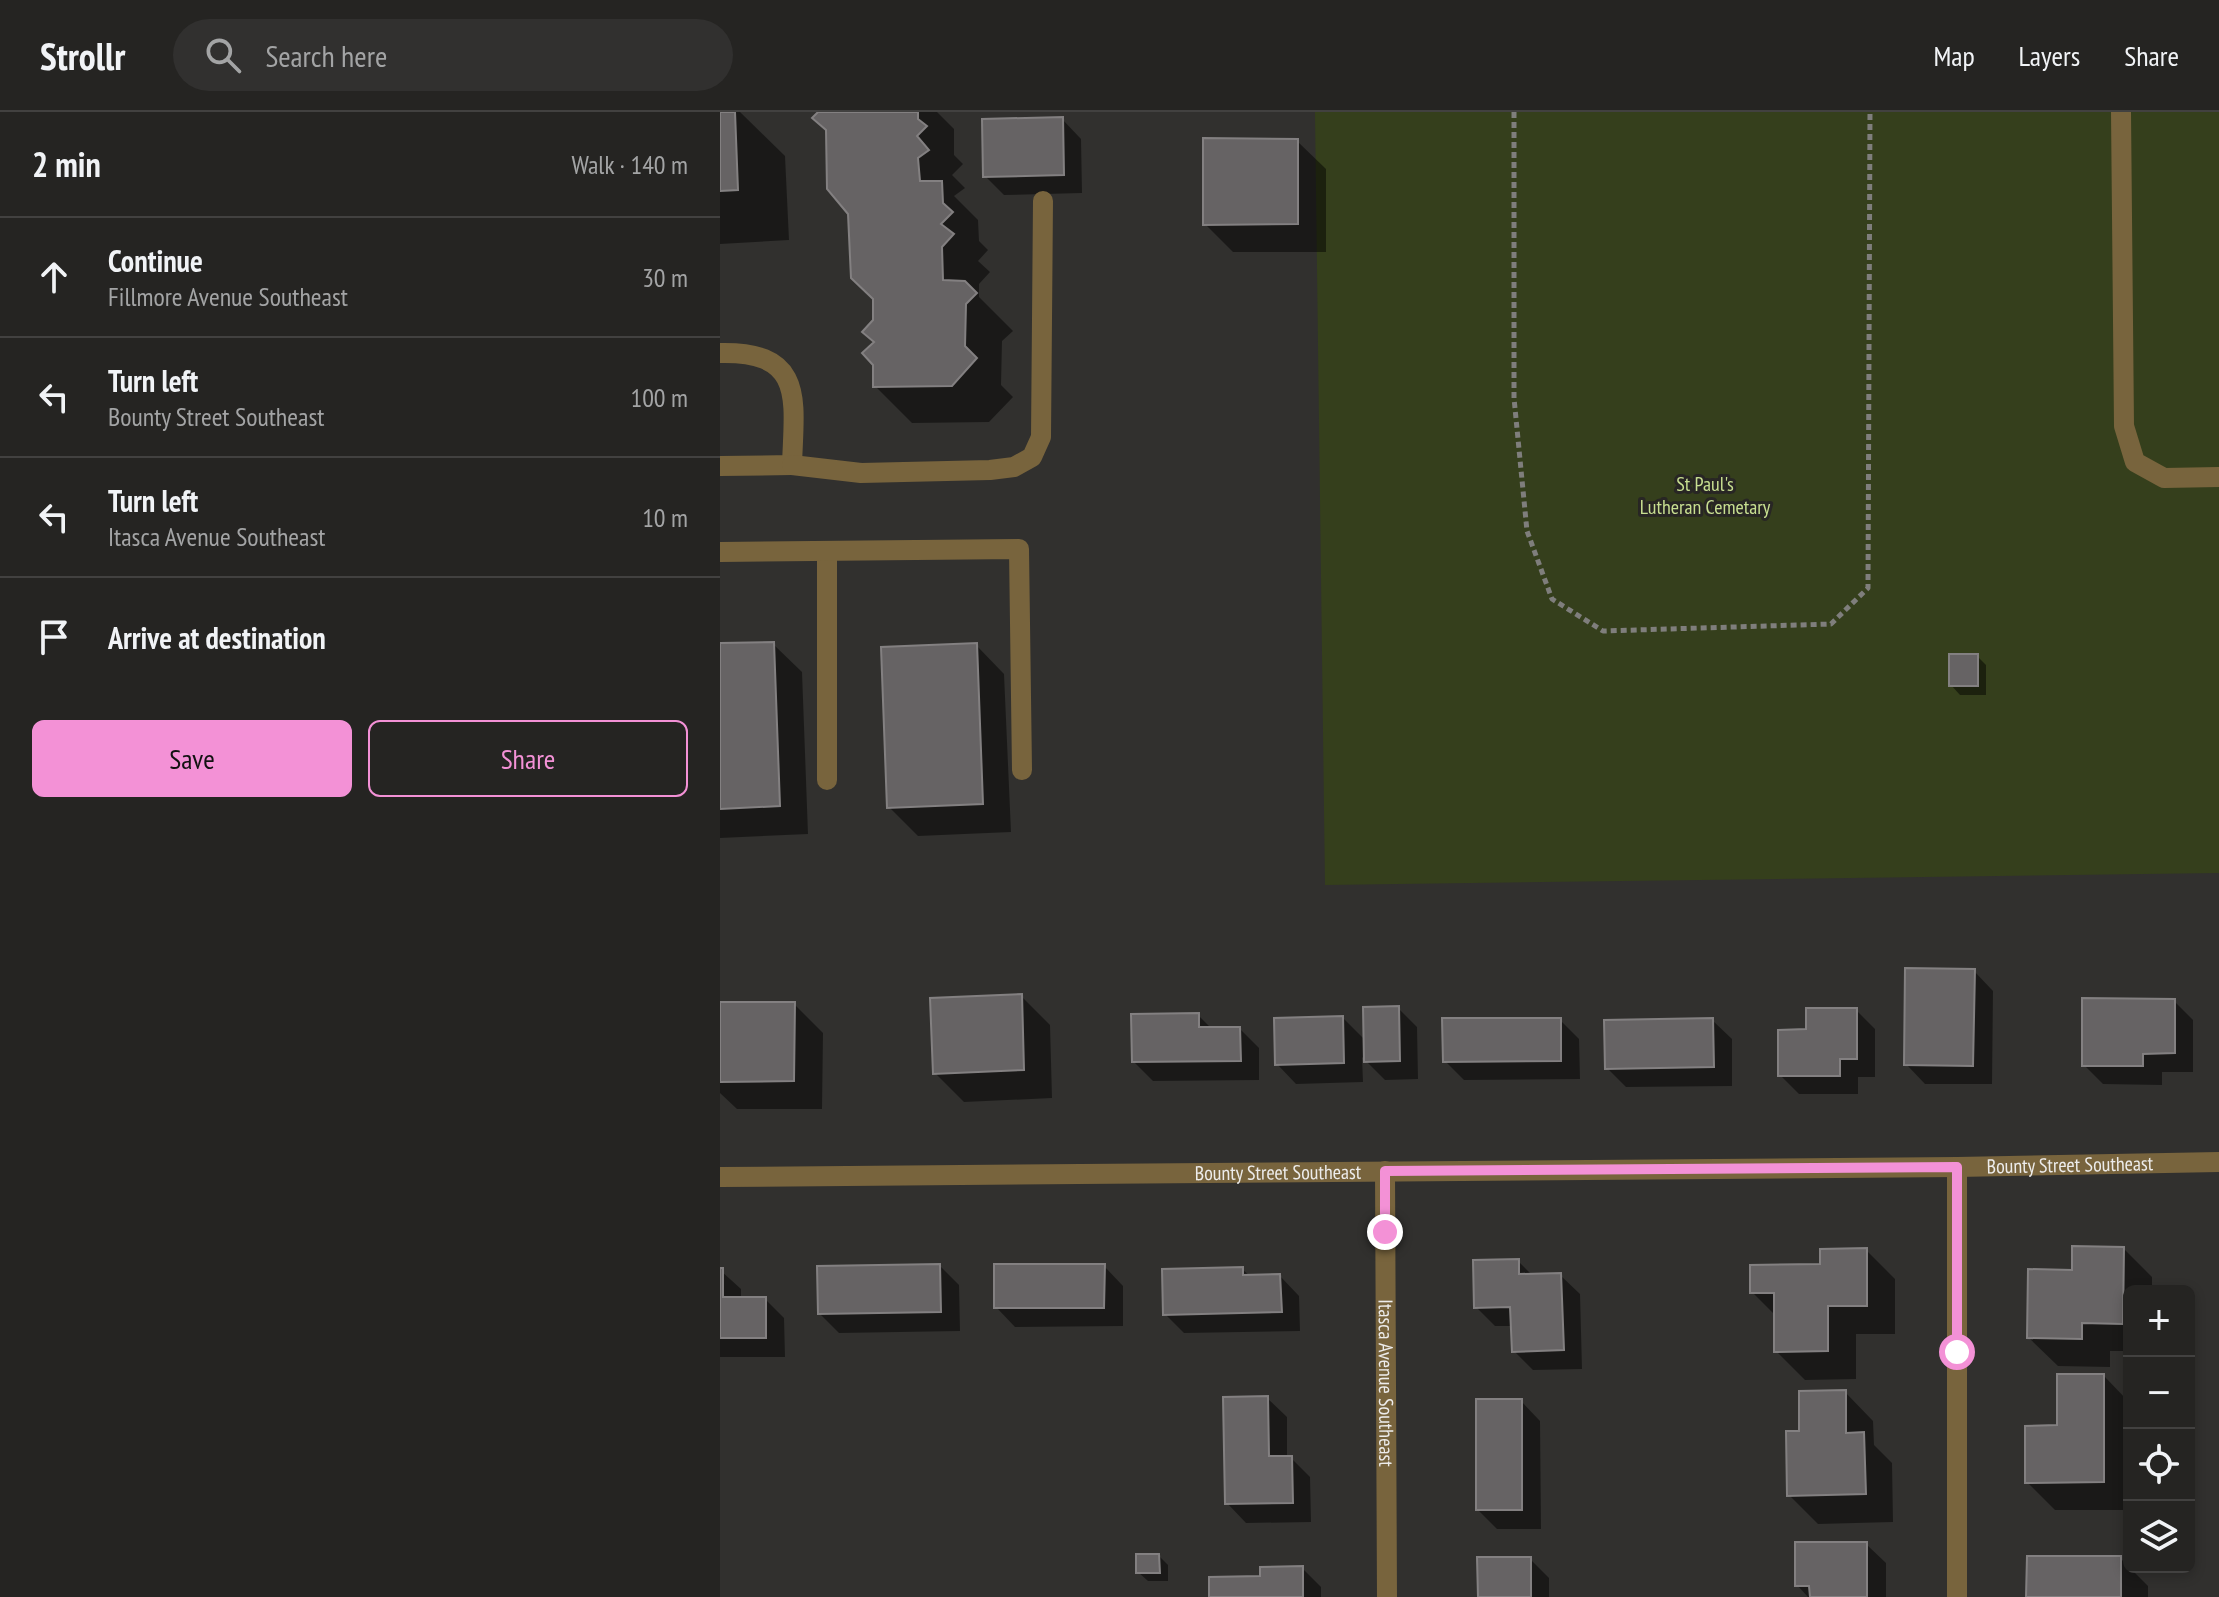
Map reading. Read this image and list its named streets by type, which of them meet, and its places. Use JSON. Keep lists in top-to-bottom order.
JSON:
{
  "streets": {
    "street": ["Bounty Street Southeast", "Itasca Avenue Southeast"]
  },
  "crossings": [
    ["Bounty Street Southeast", "Itasca Avenue Southeast"]
  ],
  "parks": ["St Paul's Lutheran Cemetary"],
  "page": {
    "header": "Strollr",
    "search": "Search here",
    "nav": ["Map", "Layers", "Share"],
    "heading": ["2 min", "Walk · 140 m"],
    "list": [
      ["Continue", "Fillmore Avenue Southeast", "30 m"],
      ["Turn left", "Bounty Street Southeast", "100 m"],
      ["Turn left", "Itasca Avenue Southeast", "10 m"],
      "Arrive at destination"
    ],
    "buttons": ["Save", "Share"],
    "map_buttons": ["+", "−"]
  }
}
